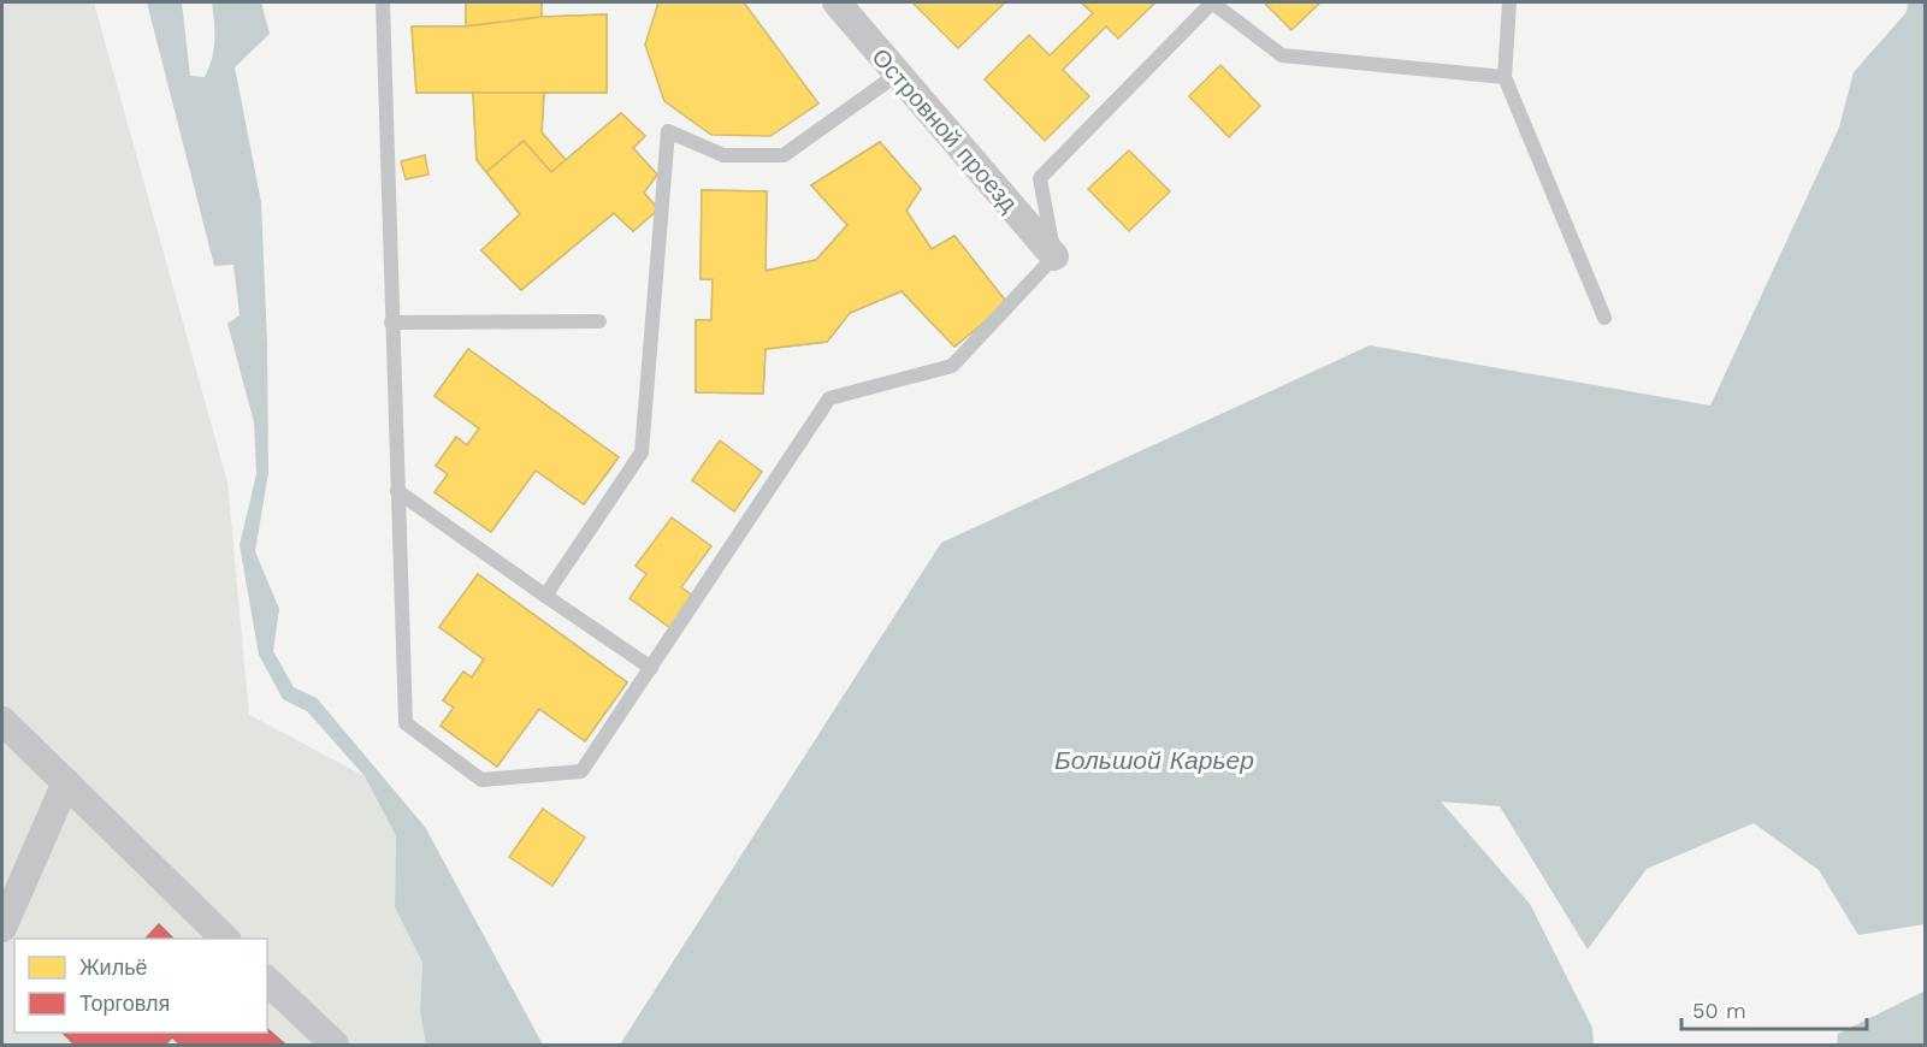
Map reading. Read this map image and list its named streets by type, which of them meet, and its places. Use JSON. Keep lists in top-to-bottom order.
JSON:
{
  "streets": {
    "street": ["Островной проезд"]
  },
  "water": ["Большой Карьер"],
  "legend": ["Жильё", "Торговля"],
  "scale_bar": "50 m"
}
